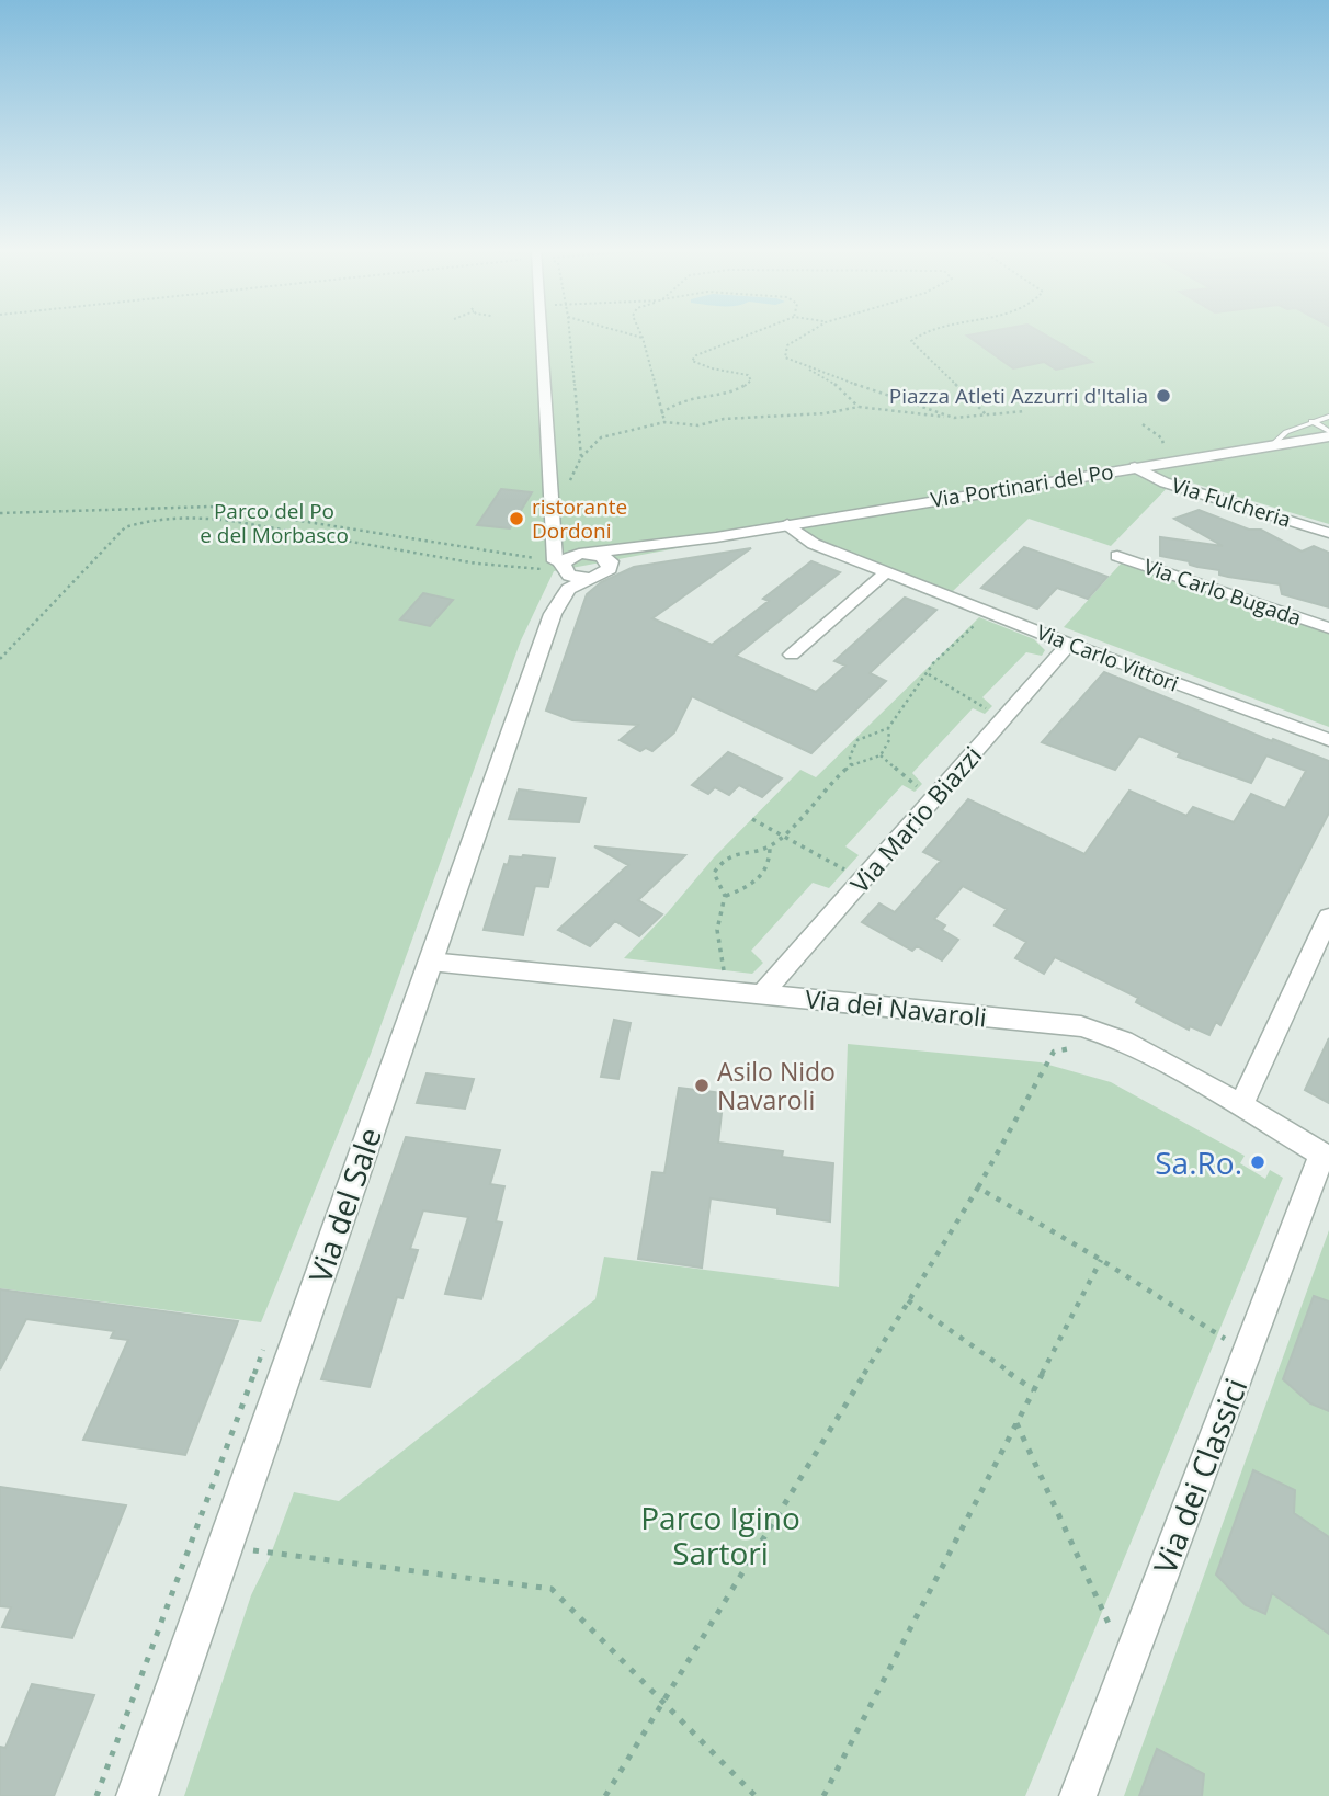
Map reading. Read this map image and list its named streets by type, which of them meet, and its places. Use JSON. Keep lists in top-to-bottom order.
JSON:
{
  "streets": {
    "street": [
      "Via Portinari del Po",
      "Via Fulcheria",
      "Via Carlo Bugada",
      "Via Carlo Vittori",
      "Via Mario Biazzi",
      "Via dei Navaroli",
      "Via del Sale",
      "Via dei Classici"
    ]
  },
  "crossings": [
    ["Via Portinari del Po", "Via Fulcheria"],
    ["Via Portinari del Po", "Via Carlo Vittori"],
    ["Via Portinari del Po", "Via del Sale"],
    ["Via Carlo Vittori", "Via Mario Biazzi"],
    ["Via Mario Biazzi", "Via dei Navaroli"],
    ["Via dei Navaroli", "Via del Sale"],
    ["Via dei Navaroli", "Via dei Classici"]
  ],
  "parks": ["Parco del Po e del Morbasco", "Parco Igino Sartori"],
  "places": [
    "Piazza Atleti Azzurri d'Italia",
    "ristorante Dordoni",
    "Asilo Nido Navaroli",
    "Sa.Ro."
  ]
}
